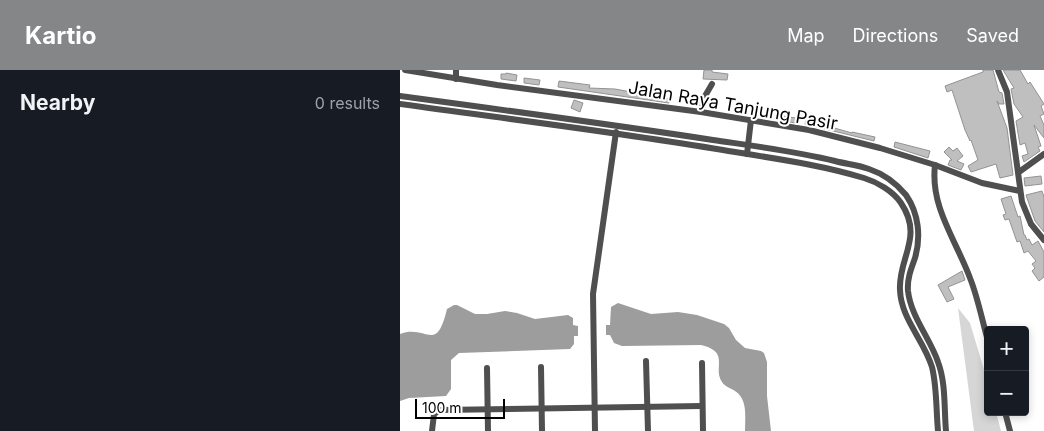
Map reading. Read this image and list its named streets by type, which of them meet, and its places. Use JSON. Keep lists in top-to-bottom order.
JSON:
{
  "streets": {
    "street": ["Jalan Raya Tanjung Pasir"]
  },
  "scale_bar": "100 m",
  "page": {
    "header": "Kartio",
    "nav": ["Map", "Directions", "Saved"],
    "heading": ["Nearby", "0 results"],
    "map_buttons": ["+", "−"],
    "scale": "100 m"
  }
}
